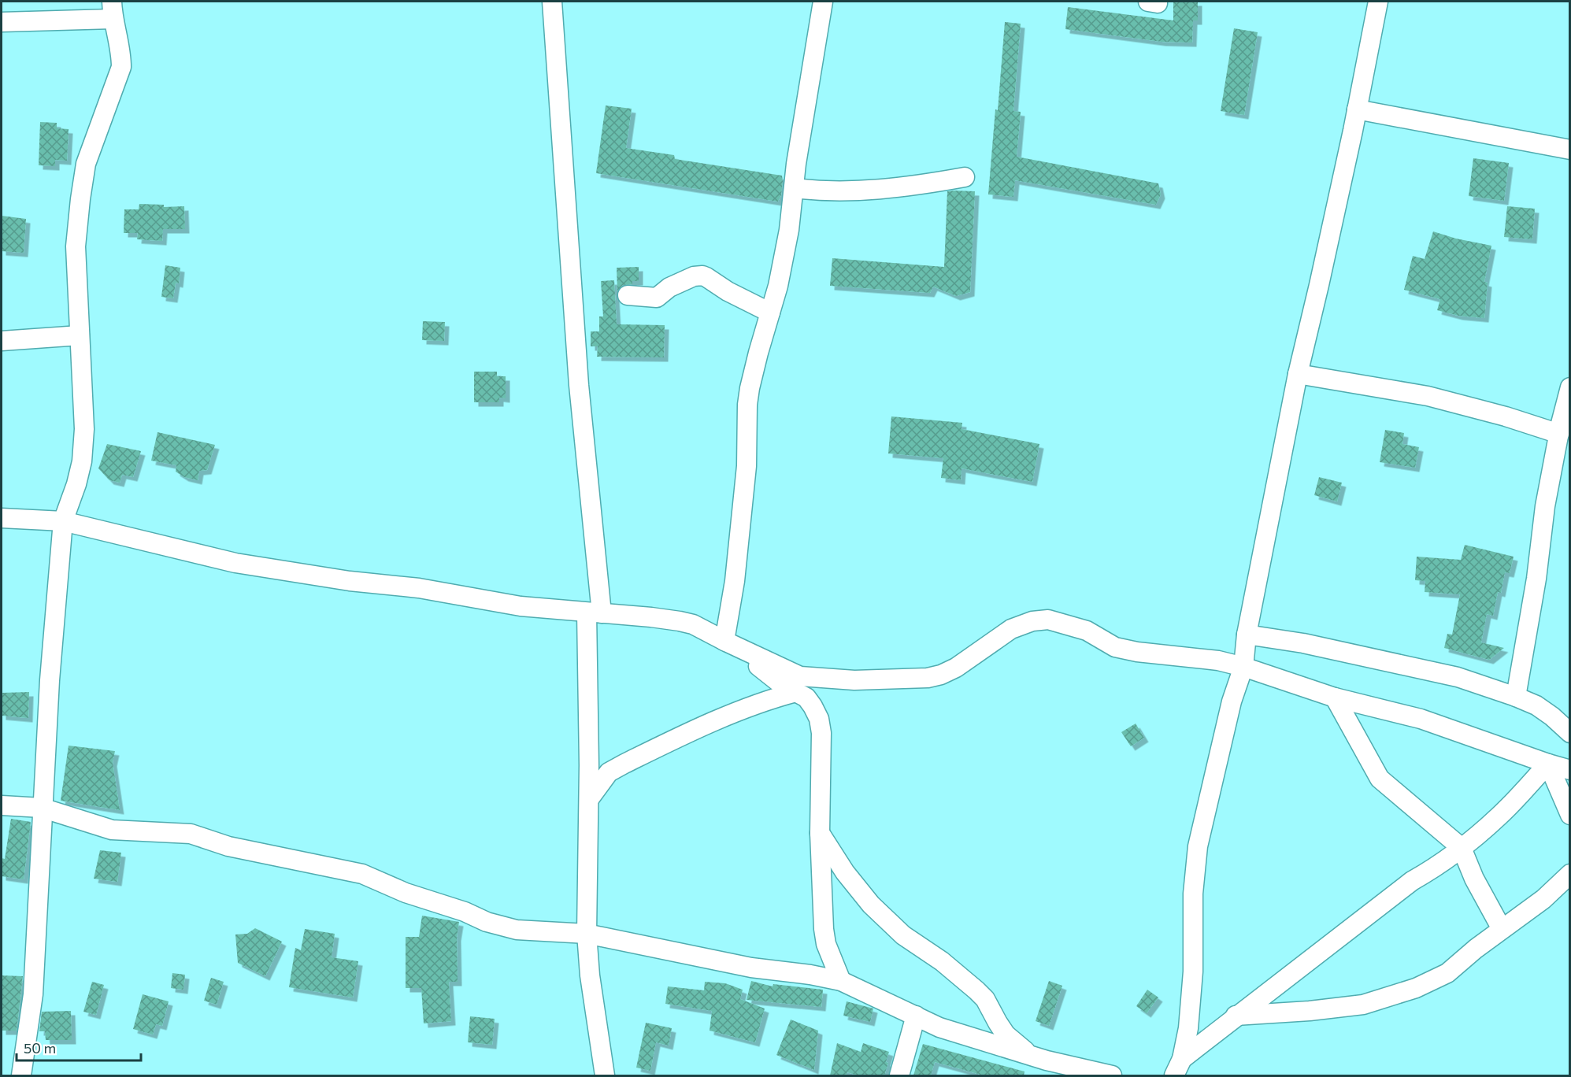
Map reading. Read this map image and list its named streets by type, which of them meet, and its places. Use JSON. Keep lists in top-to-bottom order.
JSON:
{
  "scale_bar": "50 m"
}
